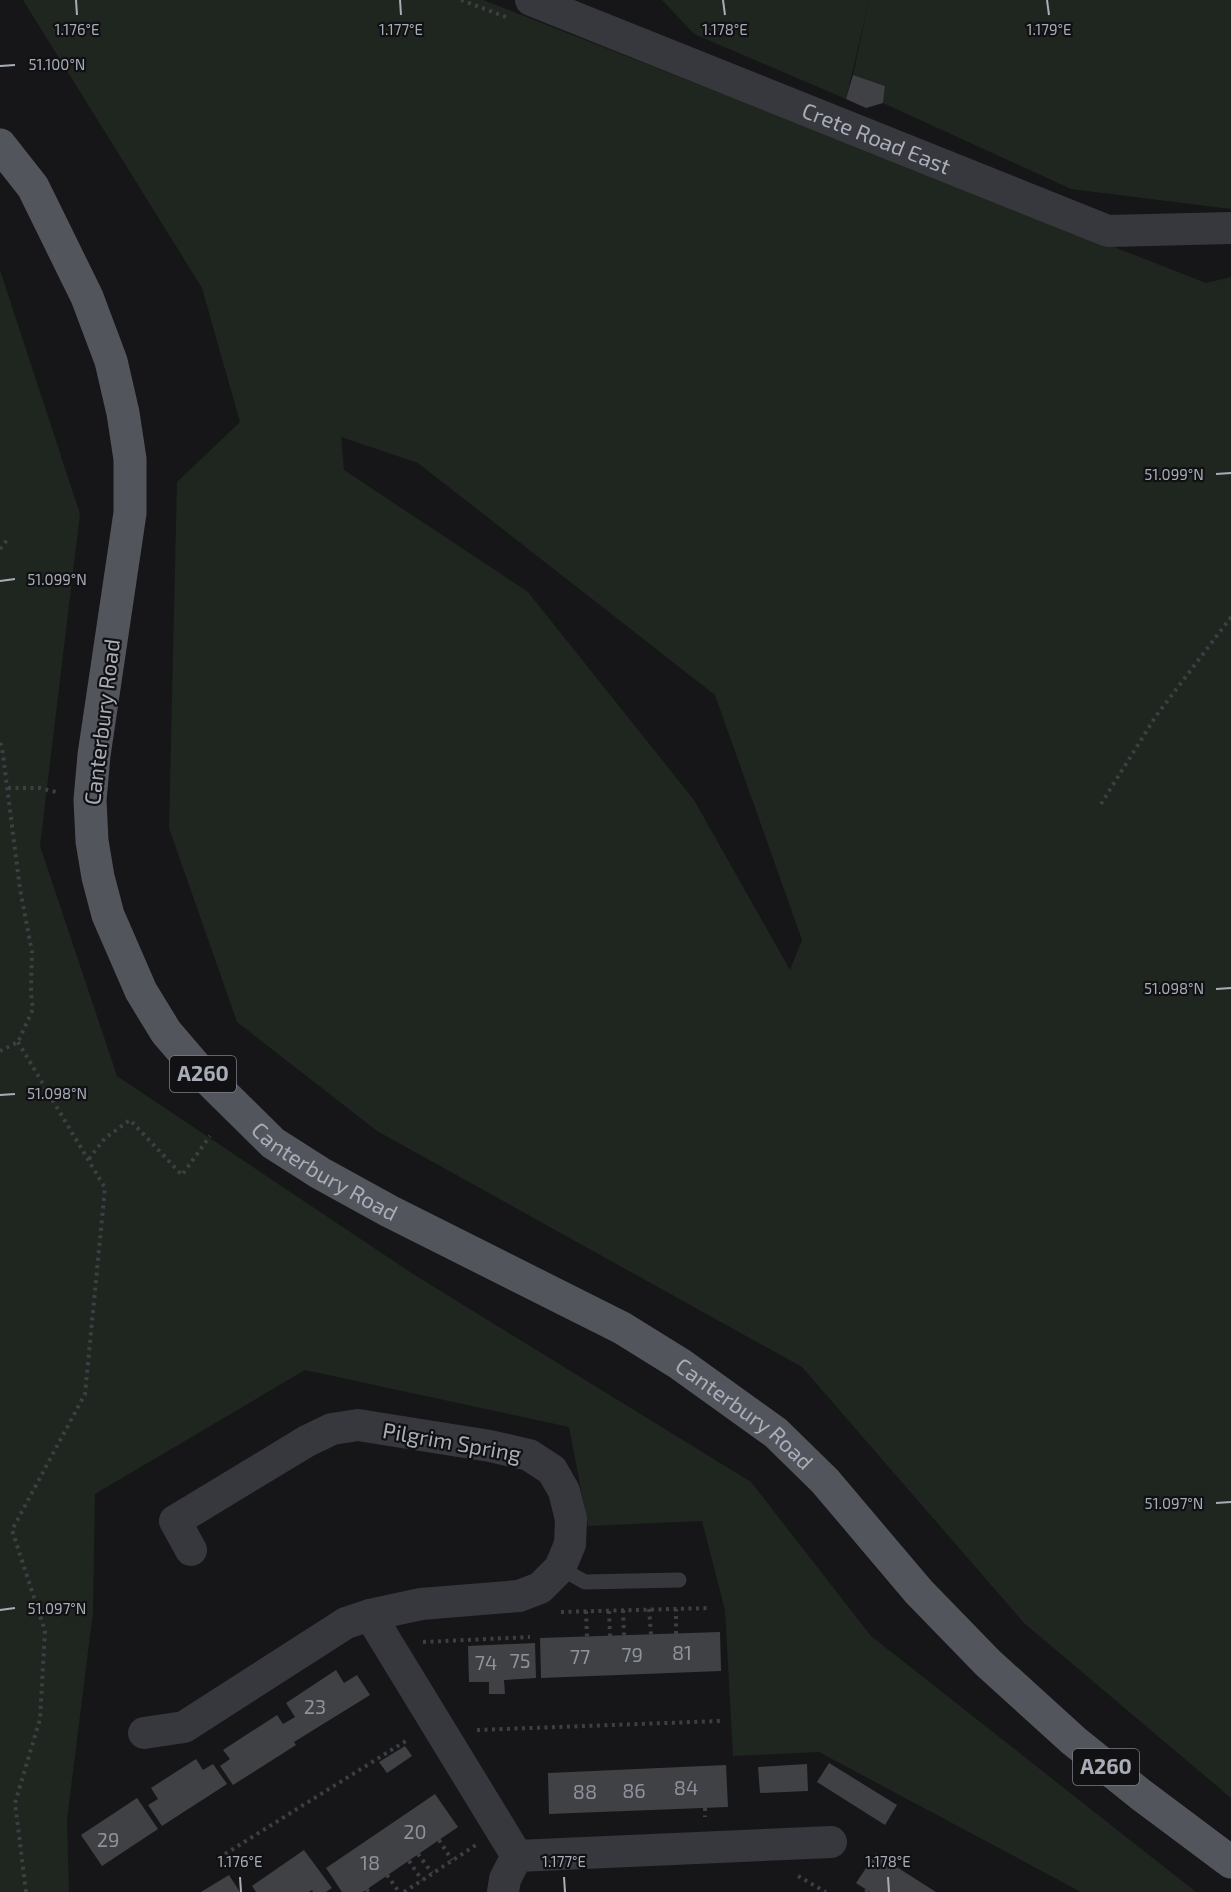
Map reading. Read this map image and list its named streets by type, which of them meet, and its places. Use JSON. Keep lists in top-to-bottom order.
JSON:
{
  "streets": {
    "main road": ["Canterbury Road", "A260"],
    "street": ["Crete Road East", "Pilgrim Spring"]
  },
  "house_numbers": [
    "81",
    "79",
    "77",
    "75",
    "74",
    "23",
    "84",
    "86",
    "88",
    "20",
    "29",
    "18"
  ],
  "coordinates": [
    "1.176°E",
    "1.177°E",
    "1.178°E",
    "1.179°E",
    "51.100°N",
    "51.099°N",
    "51.098°N",
    "51.097°N"
  ]
}
